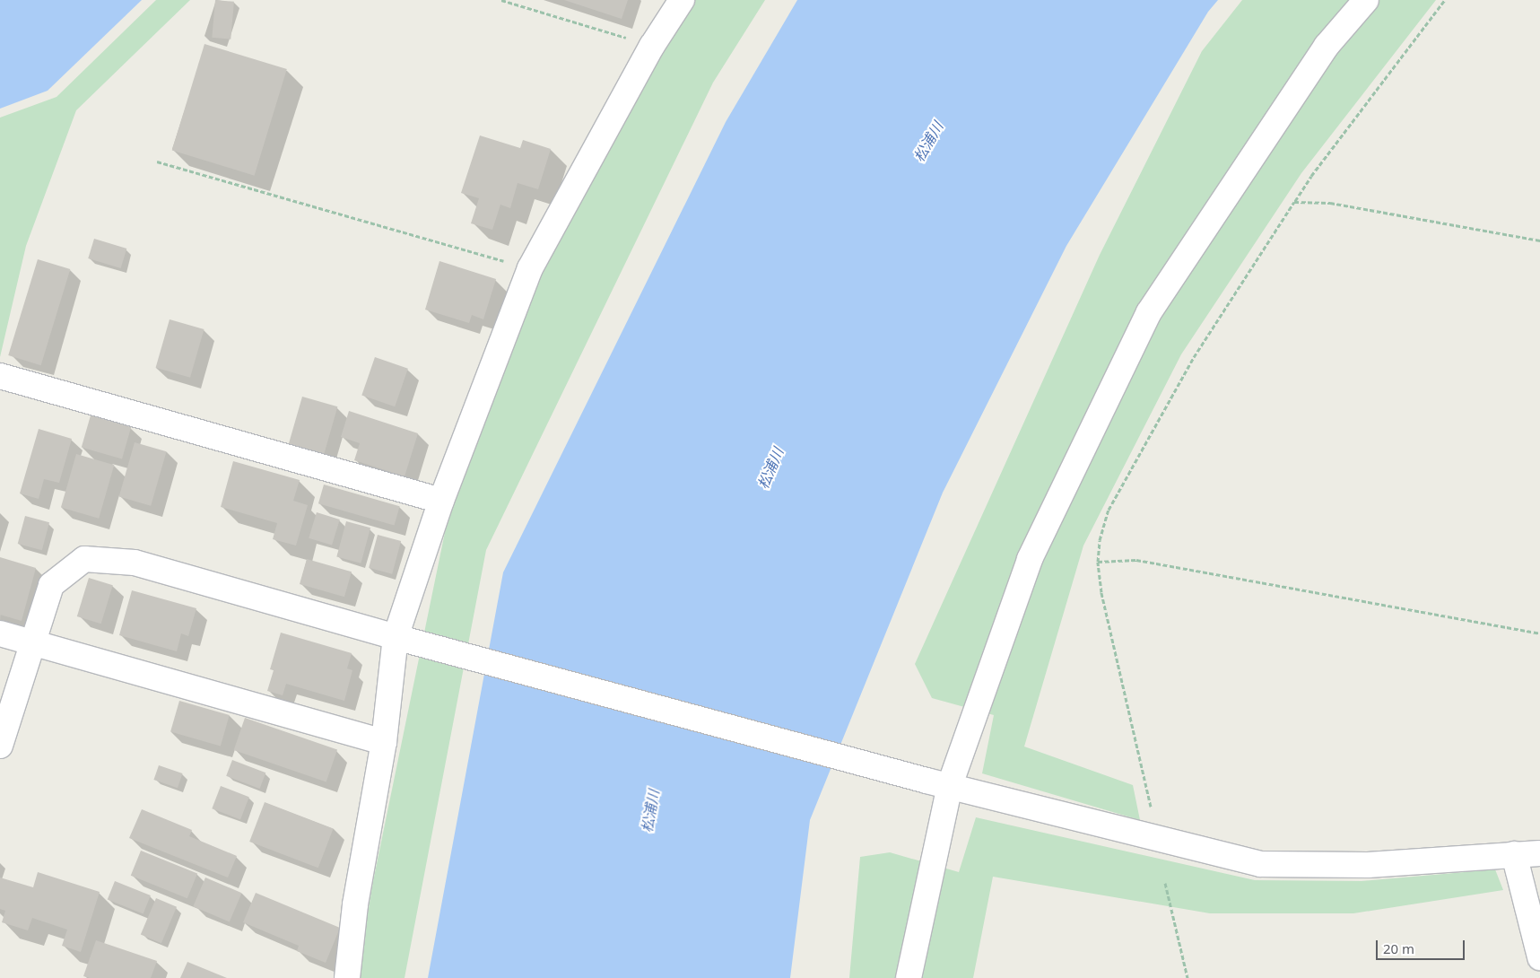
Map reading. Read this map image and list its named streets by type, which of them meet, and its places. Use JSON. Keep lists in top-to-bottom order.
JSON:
{
  "water": ["松浦川"],
  "scale_bar": "20 m"
}
